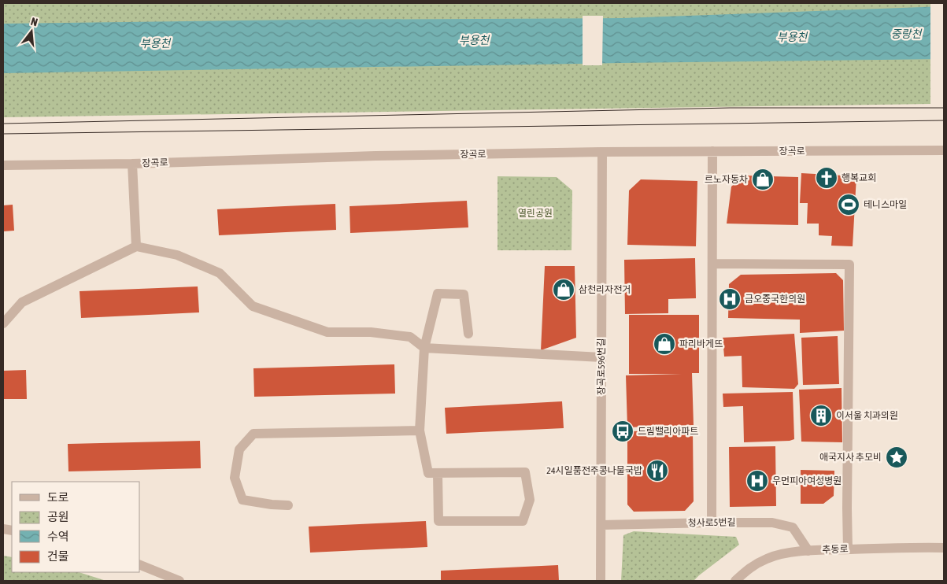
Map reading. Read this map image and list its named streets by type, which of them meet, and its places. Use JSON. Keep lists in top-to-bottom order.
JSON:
{
  "streets": {
    "street": [
      "장곡로",
      "장곡로596번길",
      "청사로5번길",
      "추동로"
    ]
  },
  "crossings": [
    ["장곡로", "장곡로596번길"],
    ["장곡로596번길", "청사로5번길"],
    ["청사로5번길", "추동로"]
  ],
  "water": ["중랑천", "부용천"],
  "parks": ["열린공원"],
  "places": {
    "church": ["행복교회"],
    "shop": ["르노자동차", "삼천리자전거", "파리바게뜨"],
    "sports": ["테니스마일"],
    "hospital": ["금오중국한의원", "우먼피아여성병원"],
    "building": ["이서울 치과의원"],
    "bus stop": ["드림밸리아파트"],
    "place": ["애국지사 추모비"],
    "restaurant": ["24시일품전주콩나물국밥"]
  },
  "legend": [
    "도로",
    "공원",
    "수역",
    "건물"
  ],
  "north": "top"
}
